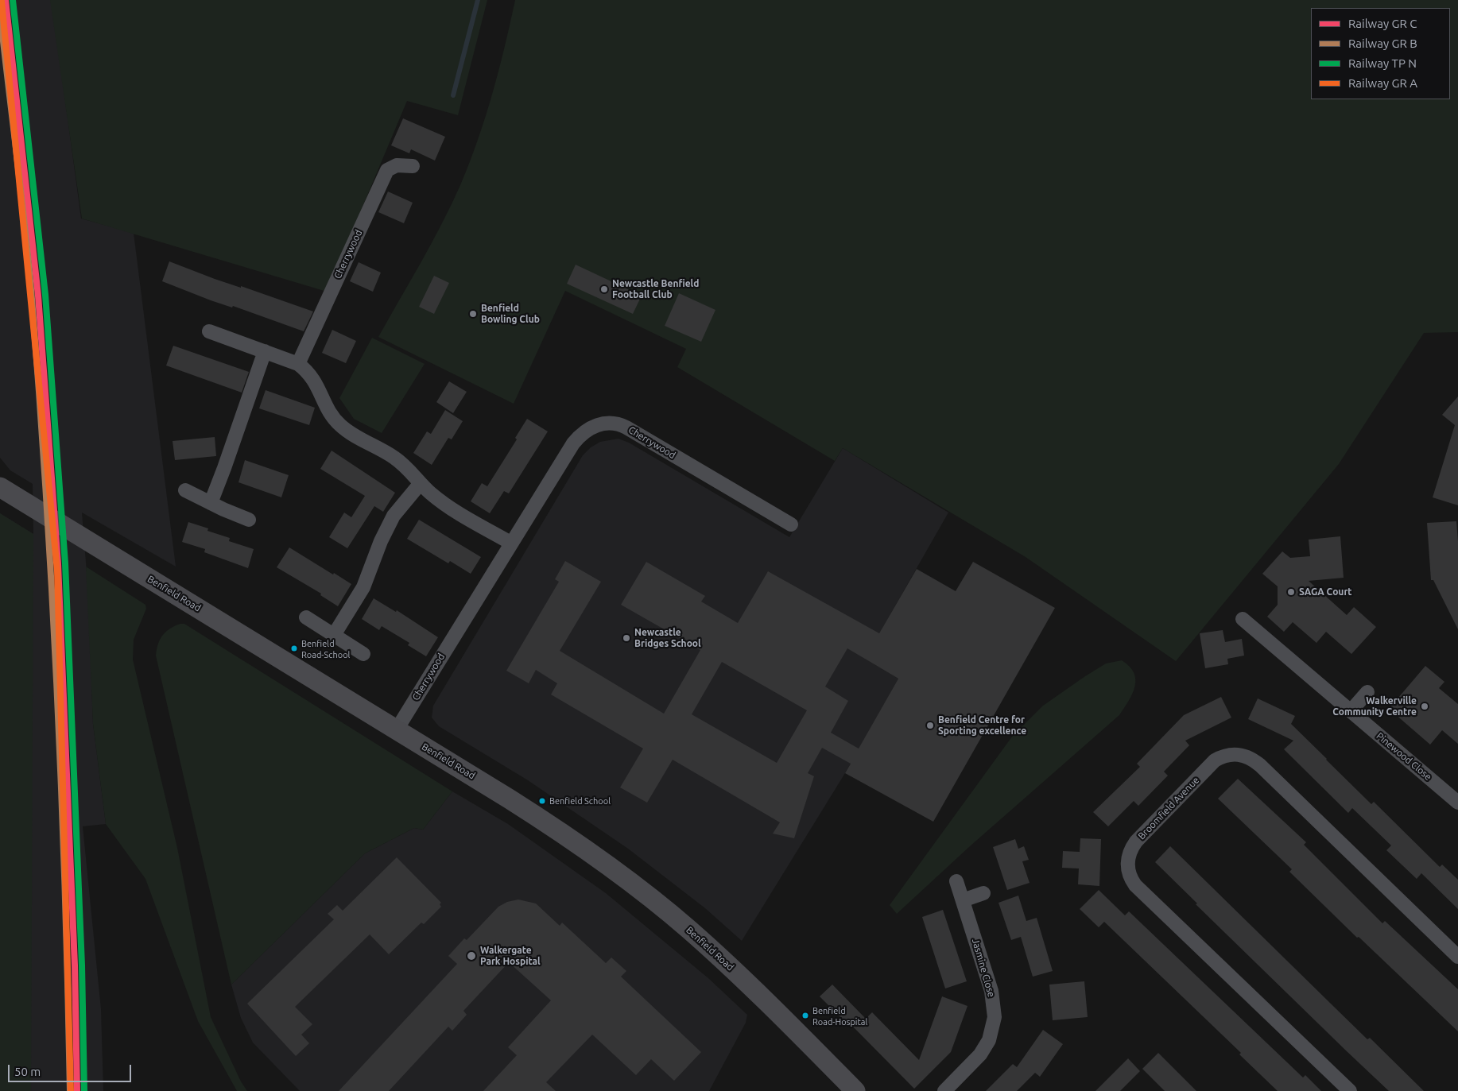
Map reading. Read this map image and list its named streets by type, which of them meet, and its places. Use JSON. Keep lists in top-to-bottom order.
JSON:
{
  "streets": {
    "street": [
      "Cherrywood",
      "Benfield Road",
      "Pinewood Close",
      "Broomfield Avenue",
      "Jasmine Close"
    ]
  },
  "crossings": [
    ["Cherrywood", "Benfield Road"]
  ],
  "places": [
    "Newcastle Benfield Football Club",
    "Benfield Bowling Club",
    "SAGA Court",
    "Newcastle Bridges School",
    "Benfield Road-School",
    "Walkerville Community Centre",
    "Benfield Centre for Sporting excellence",
    "Benfield School",
    "Walkergate Park Hospital",
    "Benfield Road-Hospital"
  ],
  "legend": [
    "Railway GR C",
    "Railway GR B",
    "Railway TP N",
    "Railway GR A"
  ],
  "scale_bar": "50 m"
}
